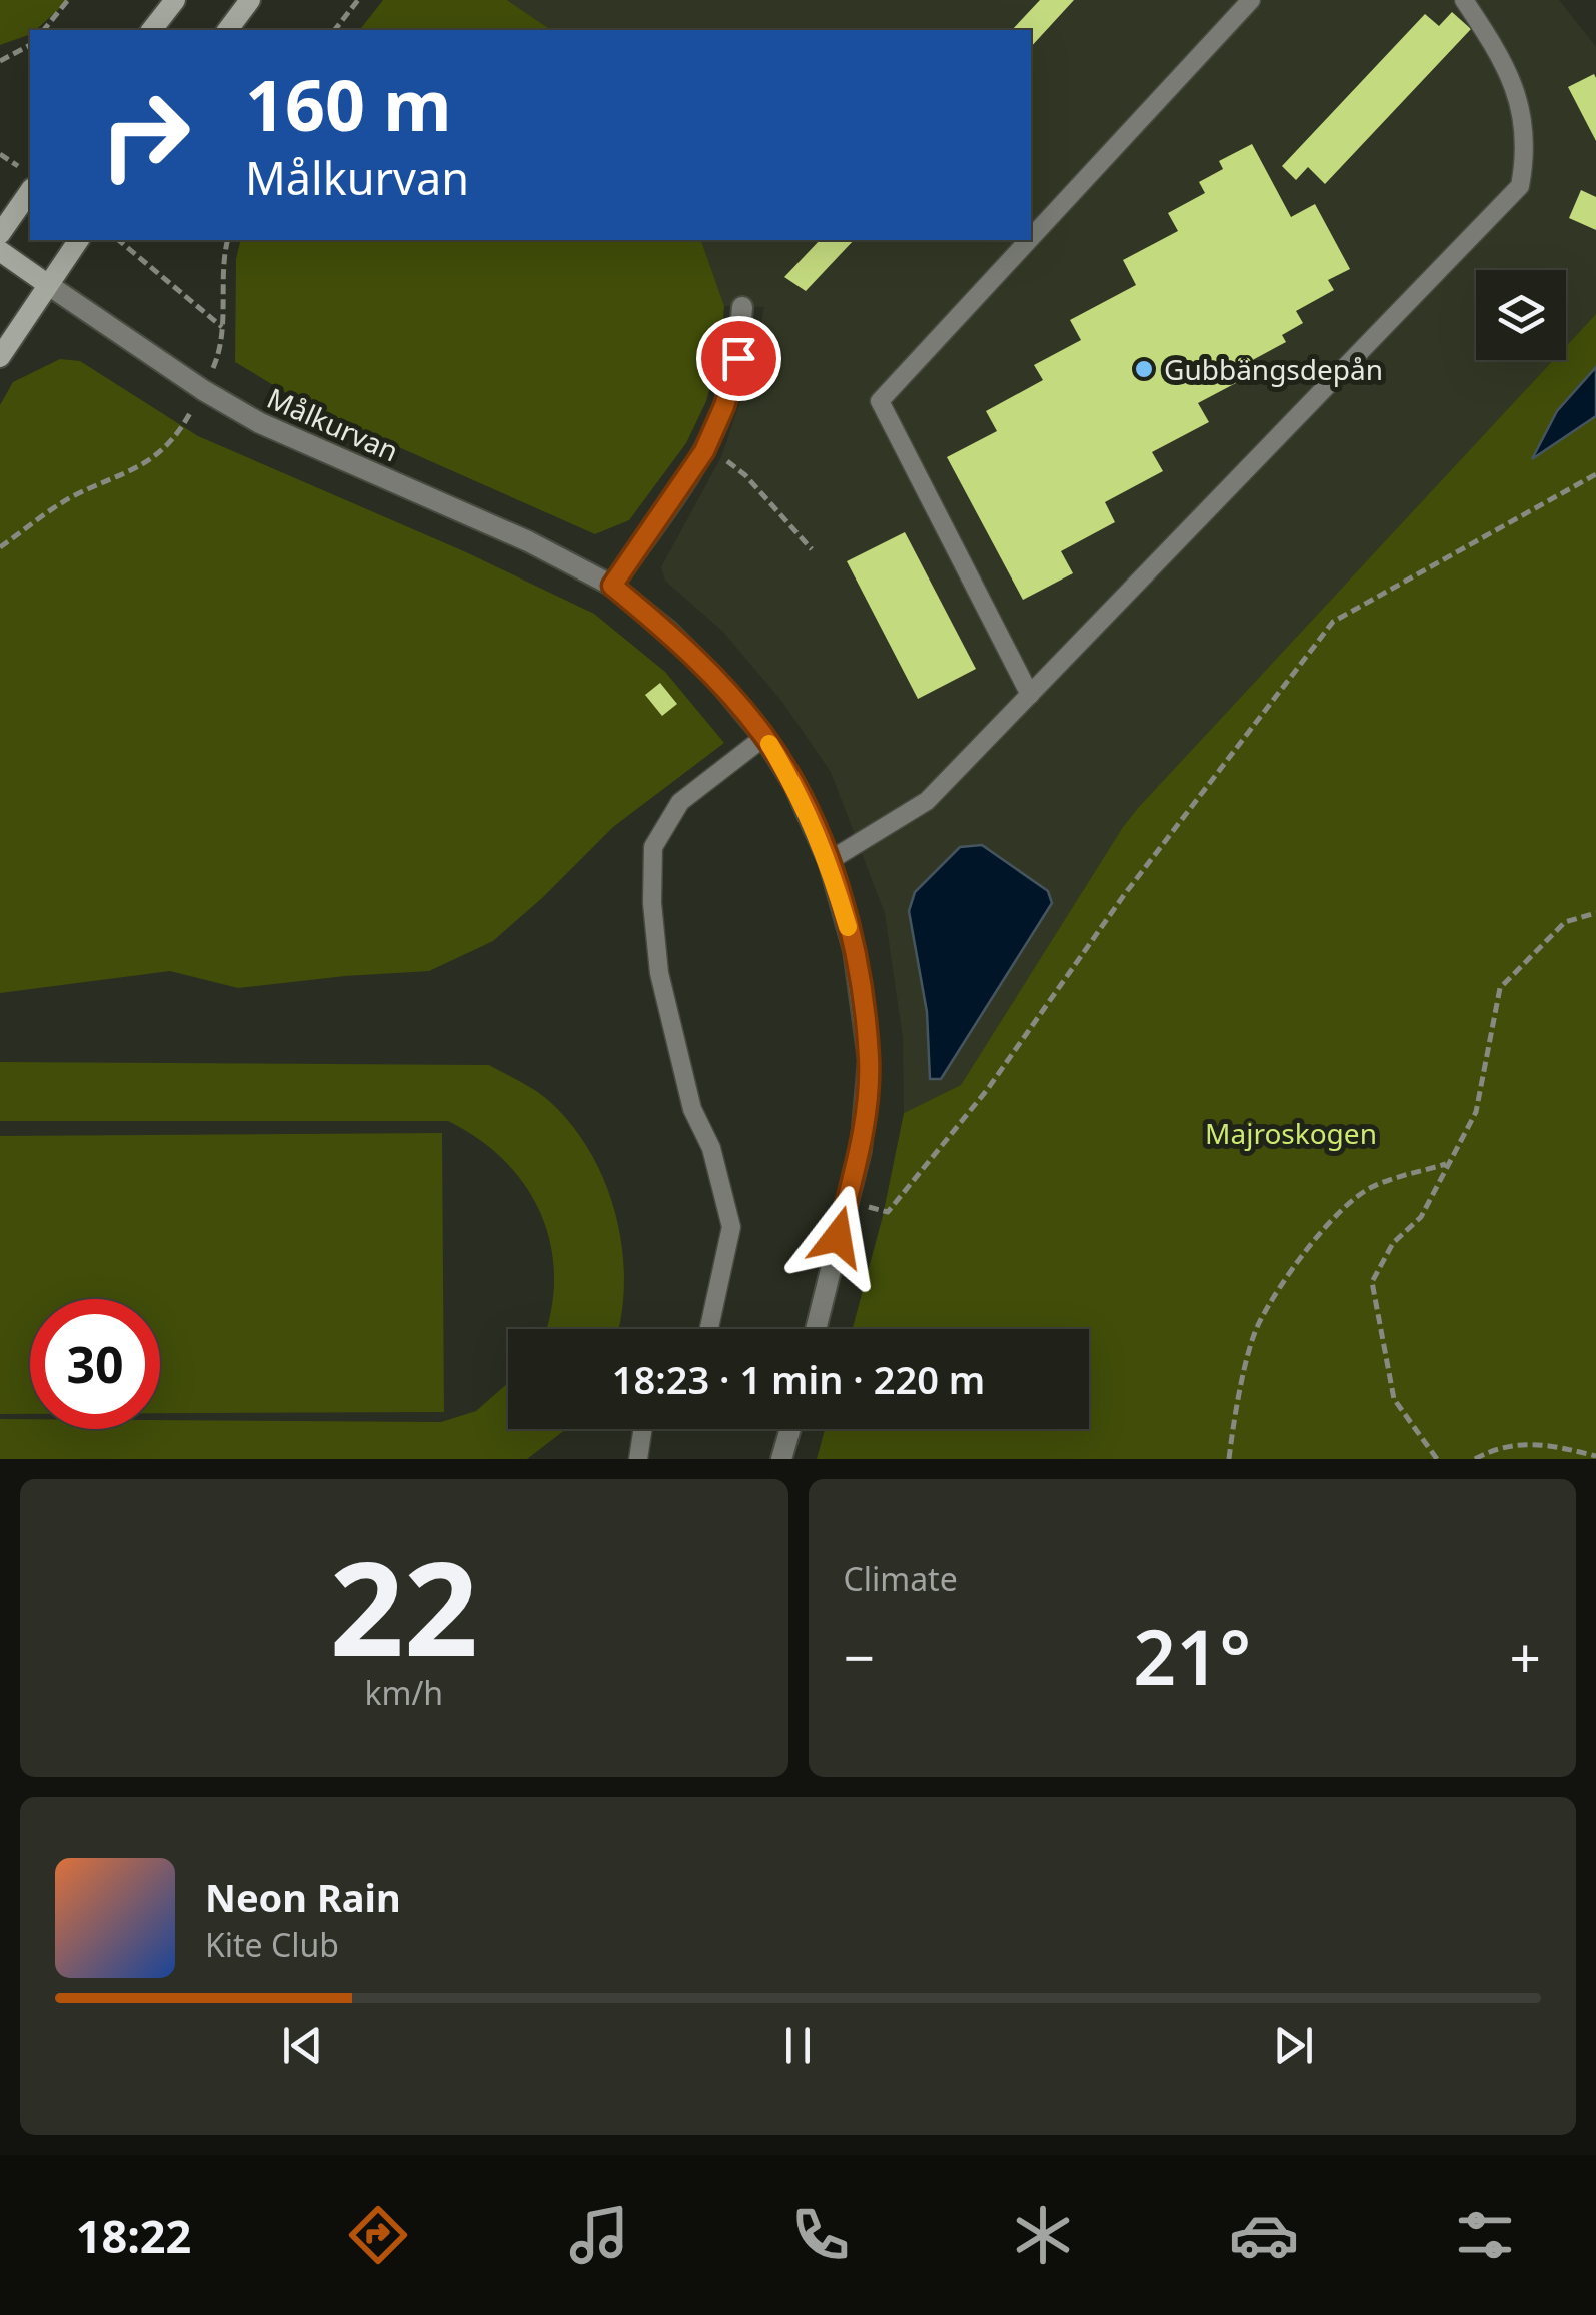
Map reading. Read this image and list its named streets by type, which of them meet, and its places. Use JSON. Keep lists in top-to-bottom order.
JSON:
{
  "streets": {
    "street": ["Målkurvan"]
  },
  "parks": ["Majroskogen"],
  "places": ["Gubbängsdepån"],
  "page": {
    "turn": ["160 m", "Målkurvan"],
    "limit": "30",
    "trip": "18:23 · 1 min · 220 m",
    "tile": [
      ["22", "km/h"],
      "Climate"
    ],
    "heat": ["−", "21°", "+"],
    "song": ["Neon Rain", "Kite Club"],
    "tabs": "18:22"
  }
}
